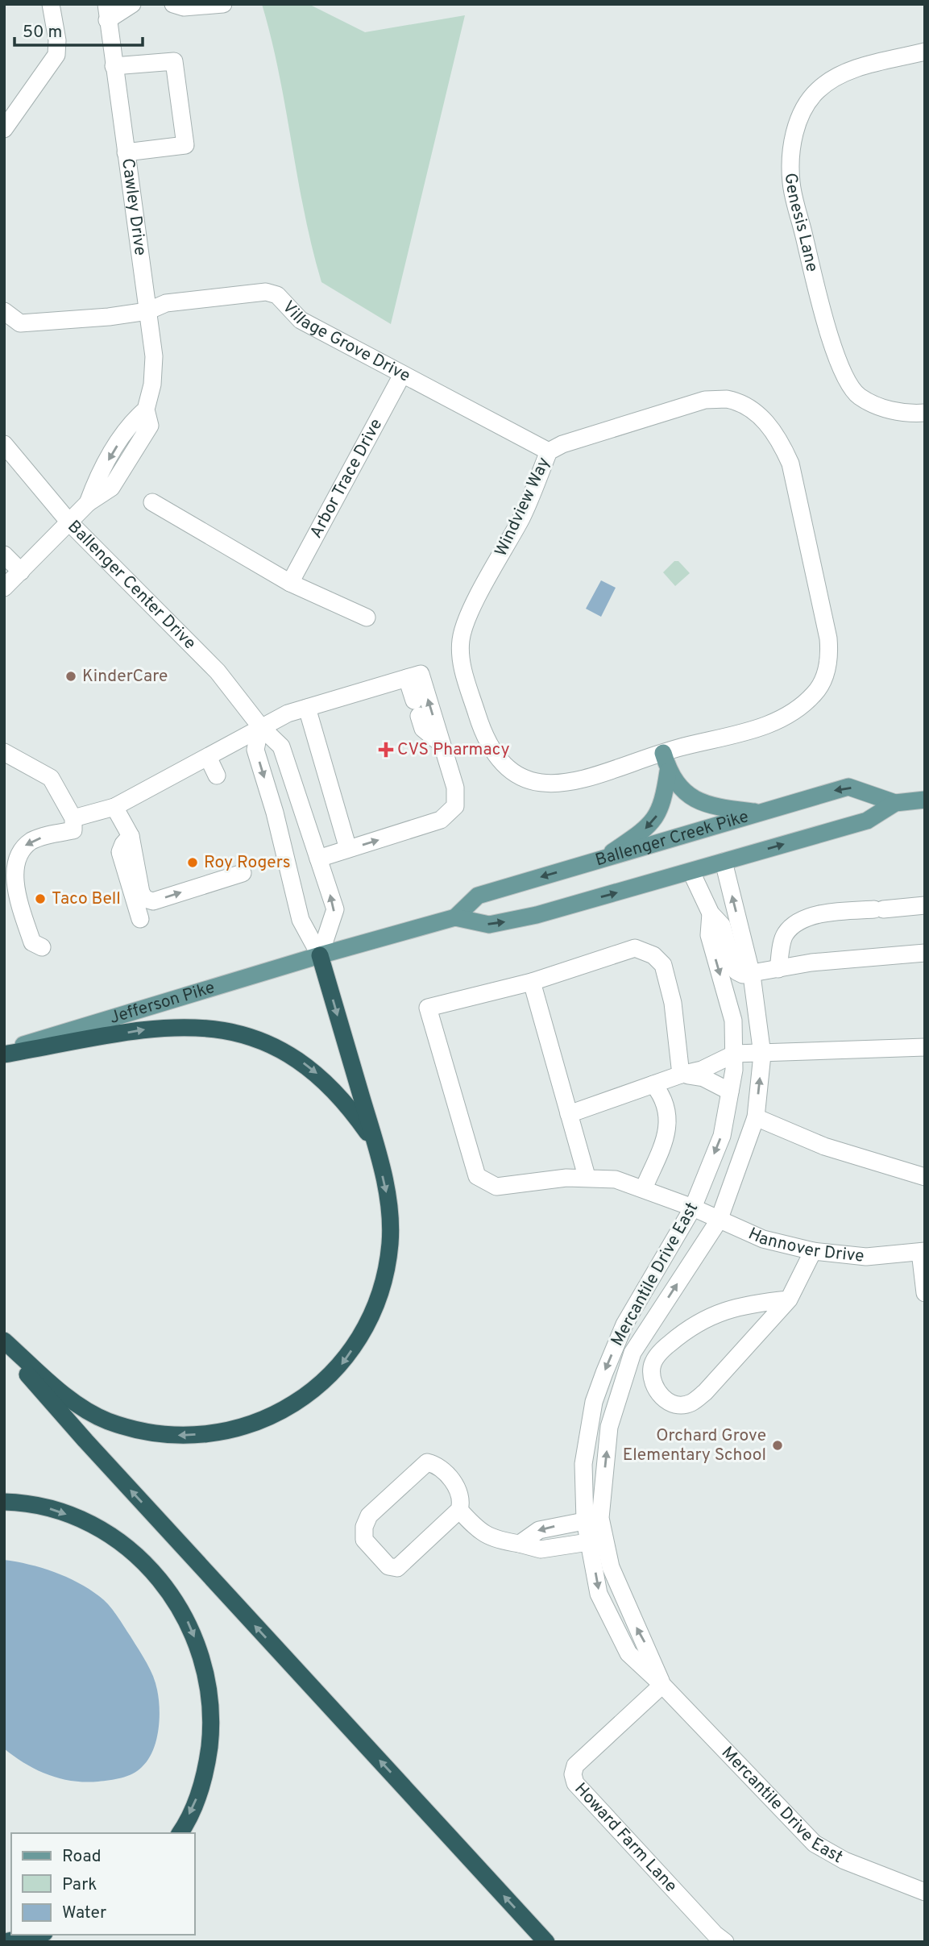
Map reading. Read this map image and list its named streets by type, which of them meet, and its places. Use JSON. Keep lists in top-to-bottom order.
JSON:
{
  "streets": {
    "main road": ["Ballenger Creek Pike", "Jefferson Pike"],
    "street": [
      "Cawley Drive",
      "Genesis Lane",
      "Village Grove Drive",
      "Arbor Trace Drive",
      "Windview Way",
      "Ballenger Center Drive",
      "Hannover Drive",
      "Mercantile Drive East",
      "Howard Farm Lane"
    ]
  },
  "crossings": [
    ["Cawley Drive", "Village Grove Drive"],
    ["Cawley Drive", "Ballenger Center Drive"],
    ["Village Grove Drive", "Arbor Trace Drive"],
    ["Village Grove Drive", "Windview Way"],
    ["Ballenger Center Drive", "Ballenger Creek Pike"],
    ["Ballenger Center Drive", "Jefferson Pike"],
    ["Ballenger Creek Pike", "Jefferson Pike"],
    ["Ballenger Creek Pike", "Mercantile Drive East"],
    ["Hannover Drive", "Mercantile Drive East"],
    ["Mercantile Drive East", "Howard Farm Lane"]
  ],
  "places": {
    "other": [
      "KinderCare",
      "Roy Rogers",
      "Taco Bell",
      "Orchard Grove Elementary School"
    ],
    "health": ["CVS Pharmacy"]
  },
  "legend": ["Road", "Park", "Water"],
  "scale_bar": "50 m"
}
